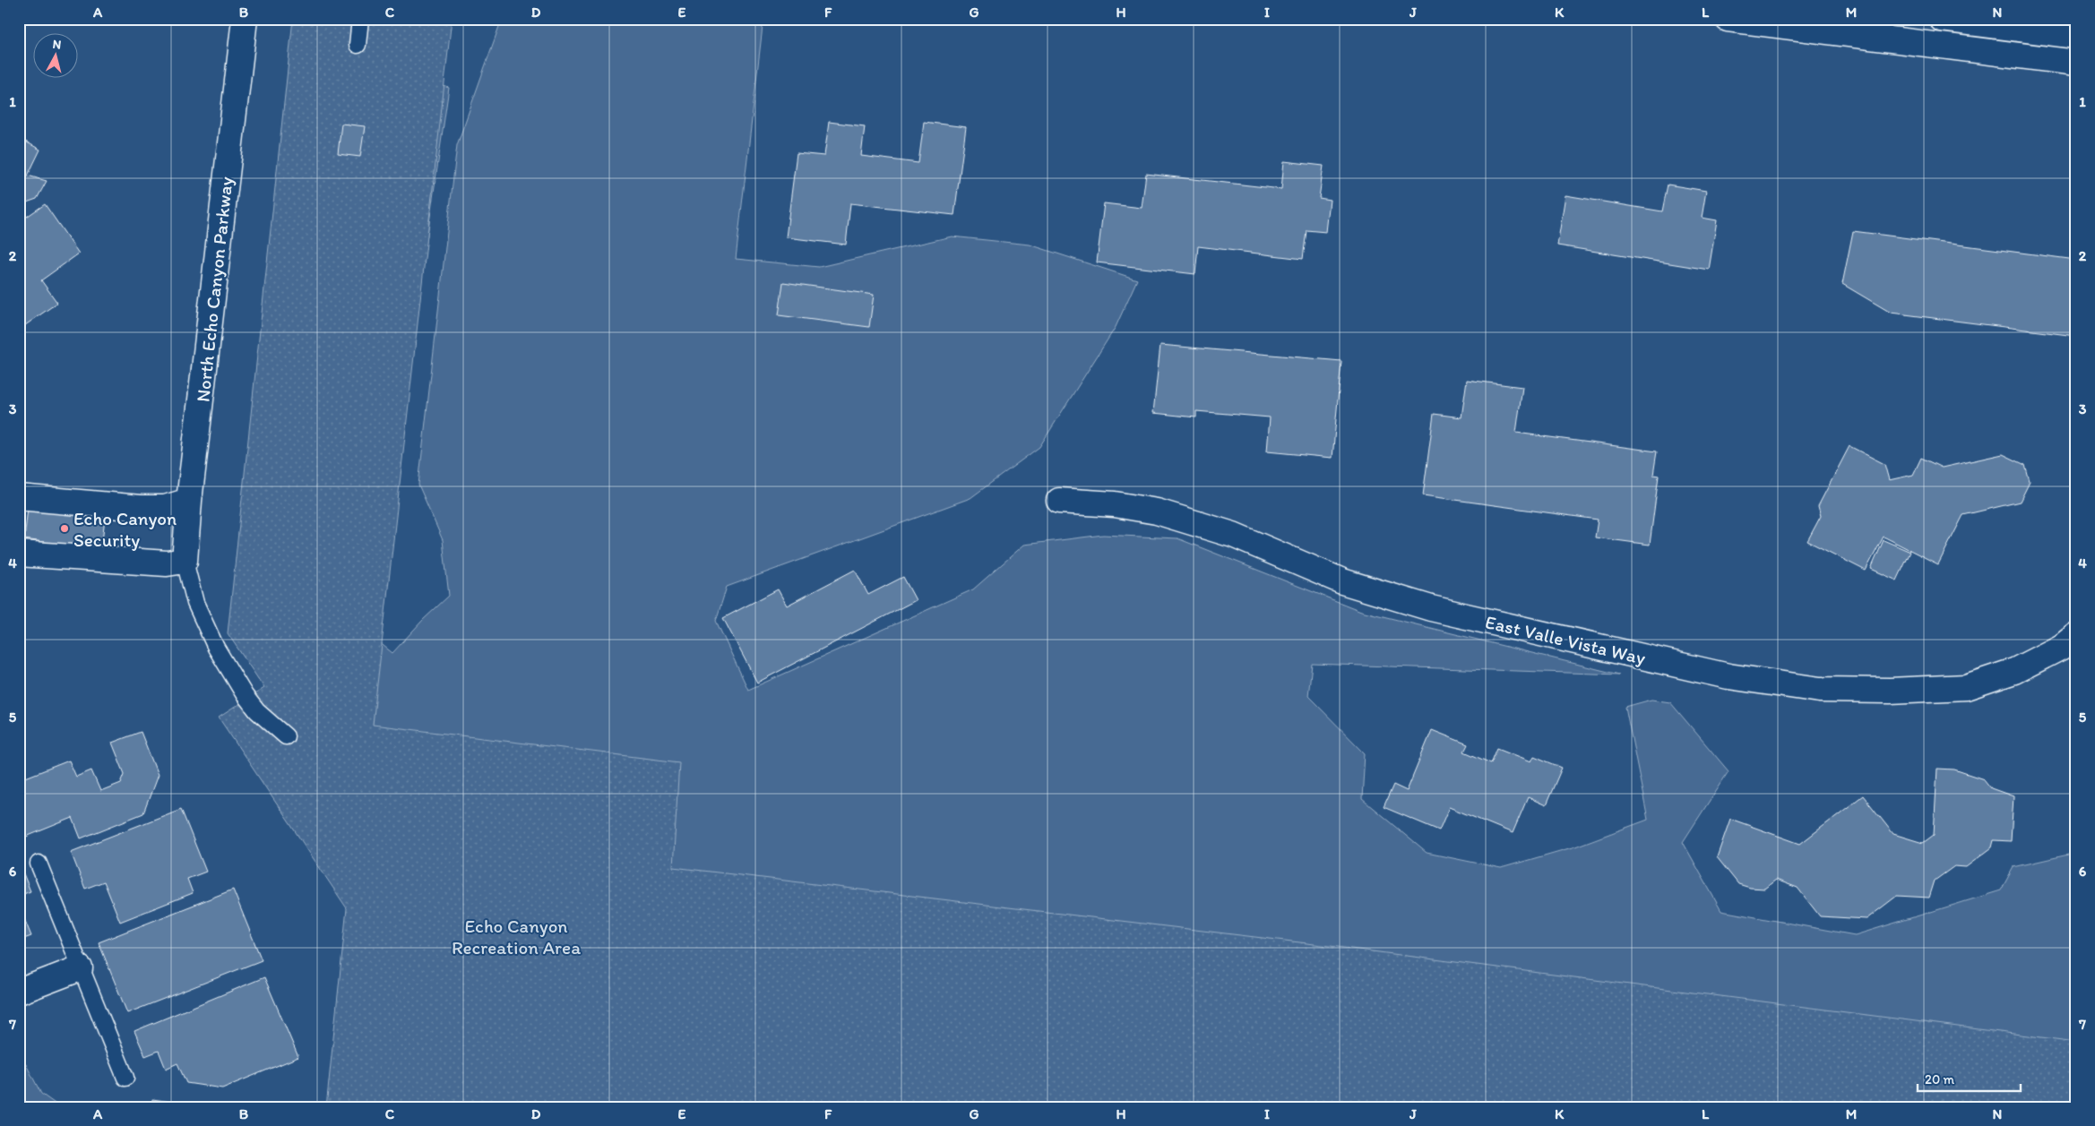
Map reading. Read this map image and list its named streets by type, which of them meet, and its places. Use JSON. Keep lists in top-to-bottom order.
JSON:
{
  "streets": {
    "street": ["North Echo Canyon Parkway", "East Valle Vista Way"]
  },
  "parks": ["Echo Canyon Recreation Area"],
  "places": ["Echo Canyon Security"],
  "scale_bar": "20 m",
  "north": "top",
  "grid": {
    "columns": [
      "A",
      "B",
      "C",
      "D",
      "E",
      "F",
      "G",
      "H",
      "I",
      "J",
      "K",
      "L",
      "M",
      "N"
    ],
    "rows": [
      "1",
      "2",
      "3",
      "4",
      "5",
      "6",
      "7"
    ]
  }
}
